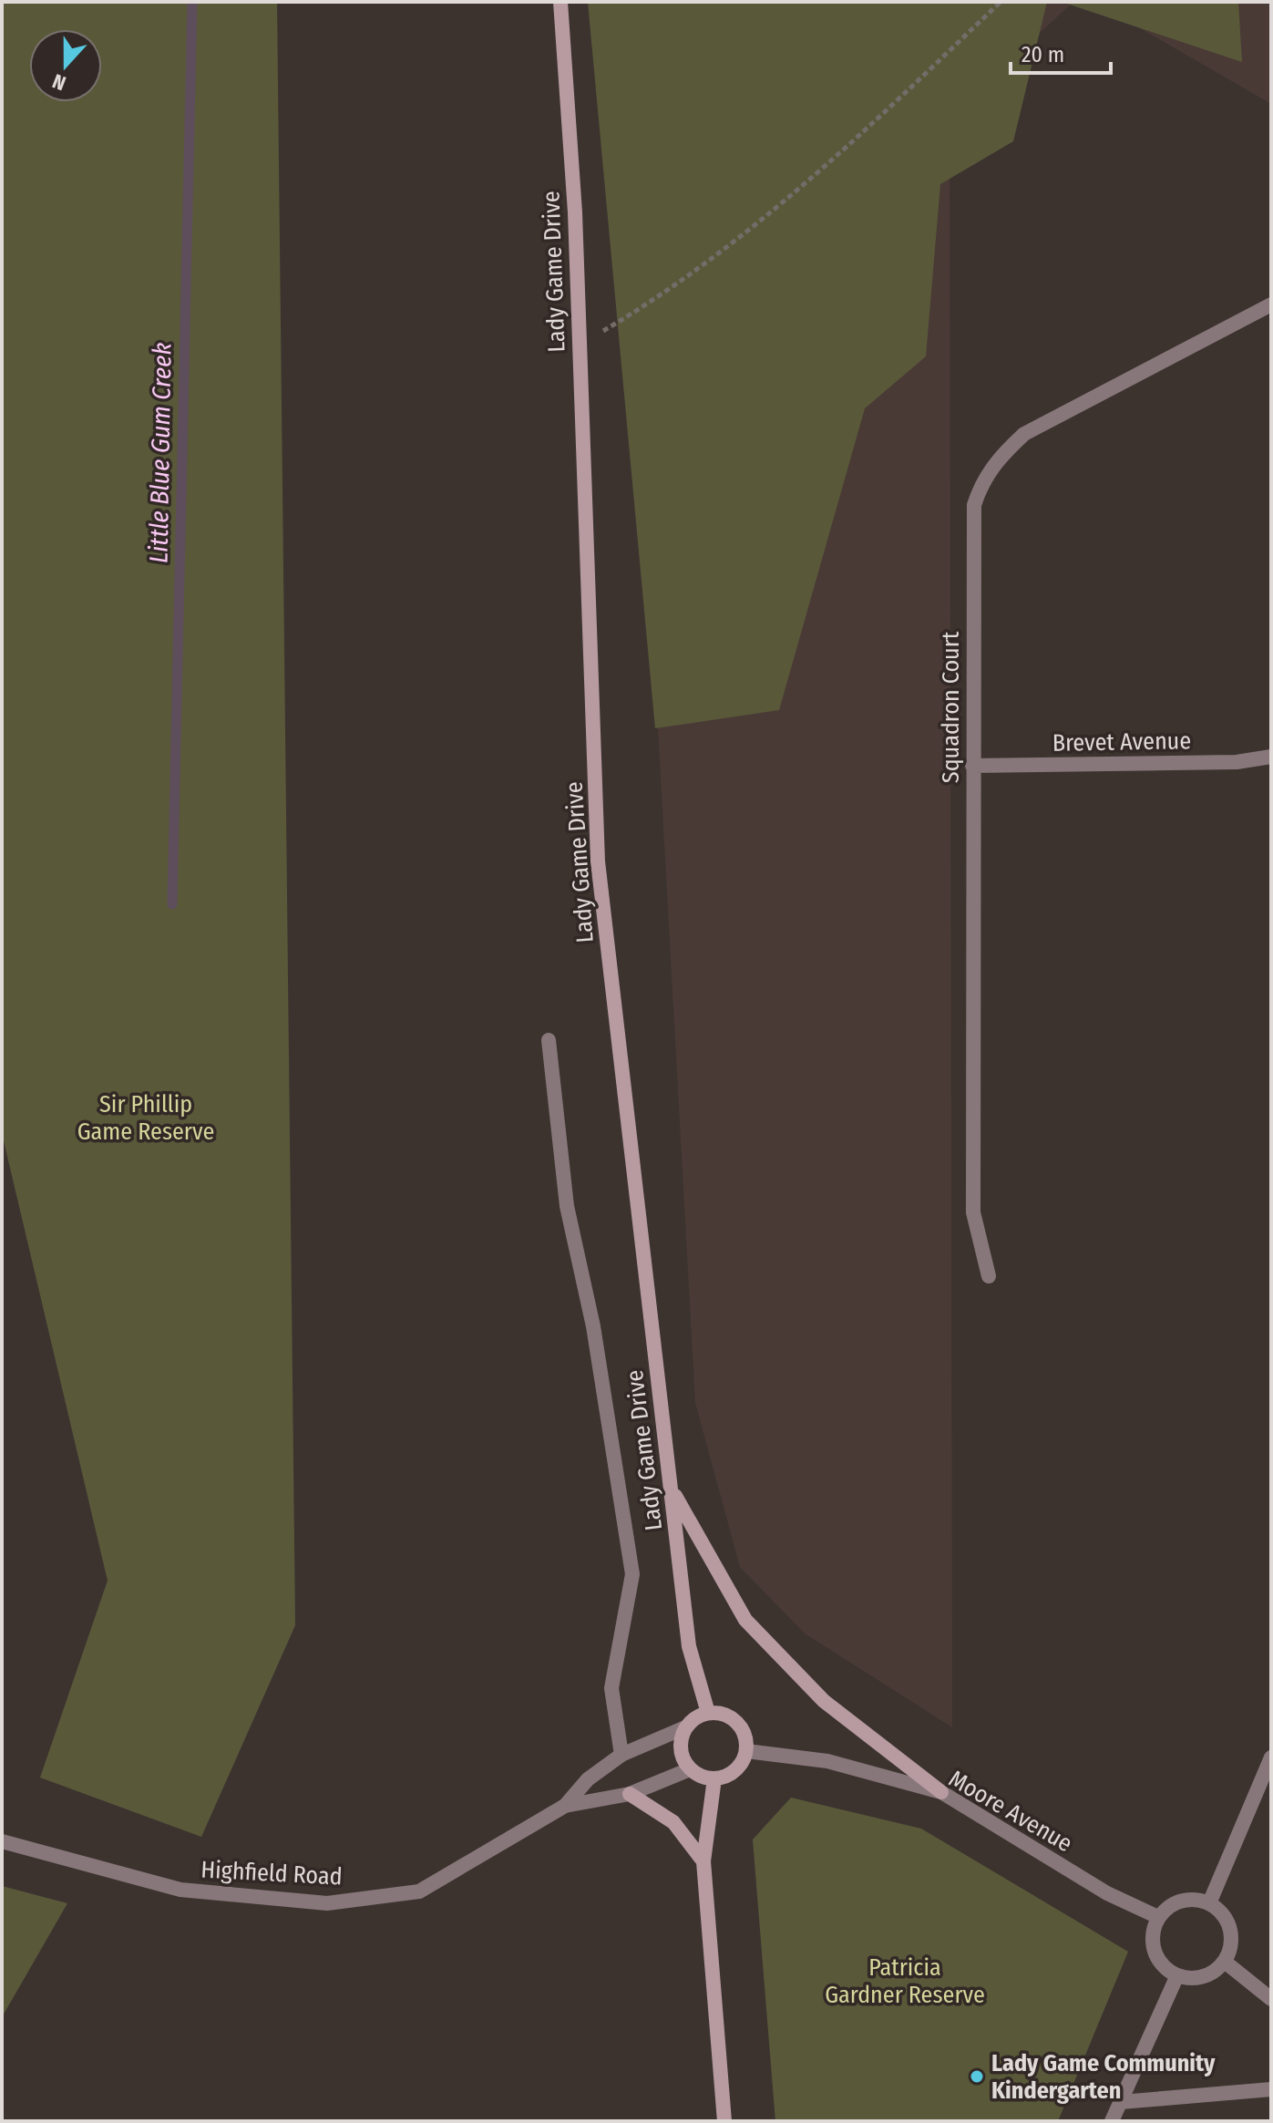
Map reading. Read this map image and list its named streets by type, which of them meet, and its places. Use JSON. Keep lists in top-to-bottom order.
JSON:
{
  "streets": {
    "main road": ["Lady Game Drive"],
    "street": [
      "Squadron Court",
      "Brevet Avenue",
      "Moore Avenue",
      "Highfield Road"
    ]
  },
  "crossings": [
    ["Lady Game Drive", "Moore Avenue"],
    ["Lady Game Drive", "Highfield Road"],
    ["Squadron Court", "Brevet Avenue"],
    ["Moore Avenue", "Highfield Road"]
  ],
  "water": ["Little Blue Gum Creek"],
  "parks": ["Sir Phillip Game Reserve", "Patricia Gardner Reserve"],
  "places": ["Lady Game Community Kindergarten"],
  "scale_bar": "20 m",
  "north": "bottom"
}
